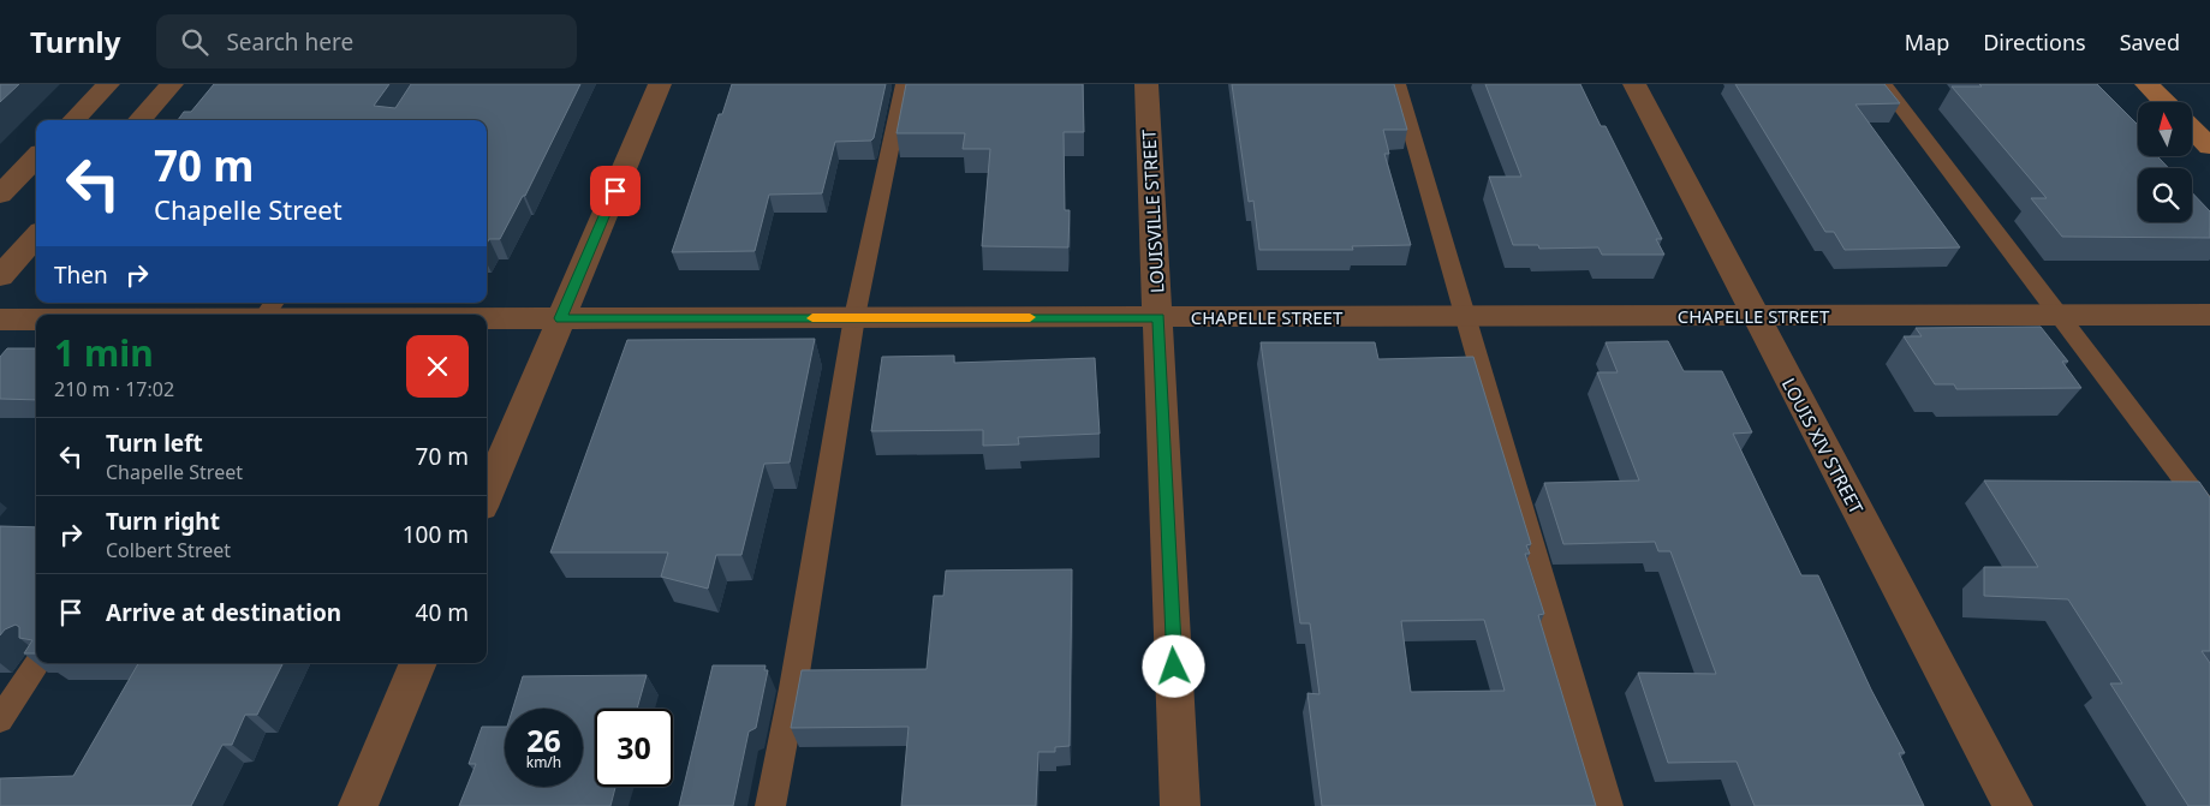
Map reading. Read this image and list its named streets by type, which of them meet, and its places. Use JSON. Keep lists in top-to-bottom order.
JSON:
{
  "streets": {
    "street": ["LOUISVILLE STREET", "CHAPELLE STREET", "LOUIS XIV STREET"]
  },
  "crossings": [
    ["LOUISVILLE STREET", "CHAPELLE STREET"],
    ["CHAPELLE STREET", "LOUIS XIV STREET"]
  ],
  "north": "top",
  "page": {
    "header": "Turnly",
    "search": "Search here",
    "nav": ["Map", "Directions", "Saved"],
    "turn": ["70 m", "Chapelle Street"],
    "then": "Then",
    "heading": ["1 min", "210 m · 17:02"],
    "list": [
      {
        "name": "Turn left",
        "note": "Chapelle Street",
        "value": "70 m"
      },
      {
        "name": "Turn right",
        "note": "Colbert Street",
        "value": "100 m"
      },
      {
        "name": "Arrive at destination",
        "value": "40 m"
      }
    ],
    "speed": "26 km/h",
    "limit": "30"
  }
}
